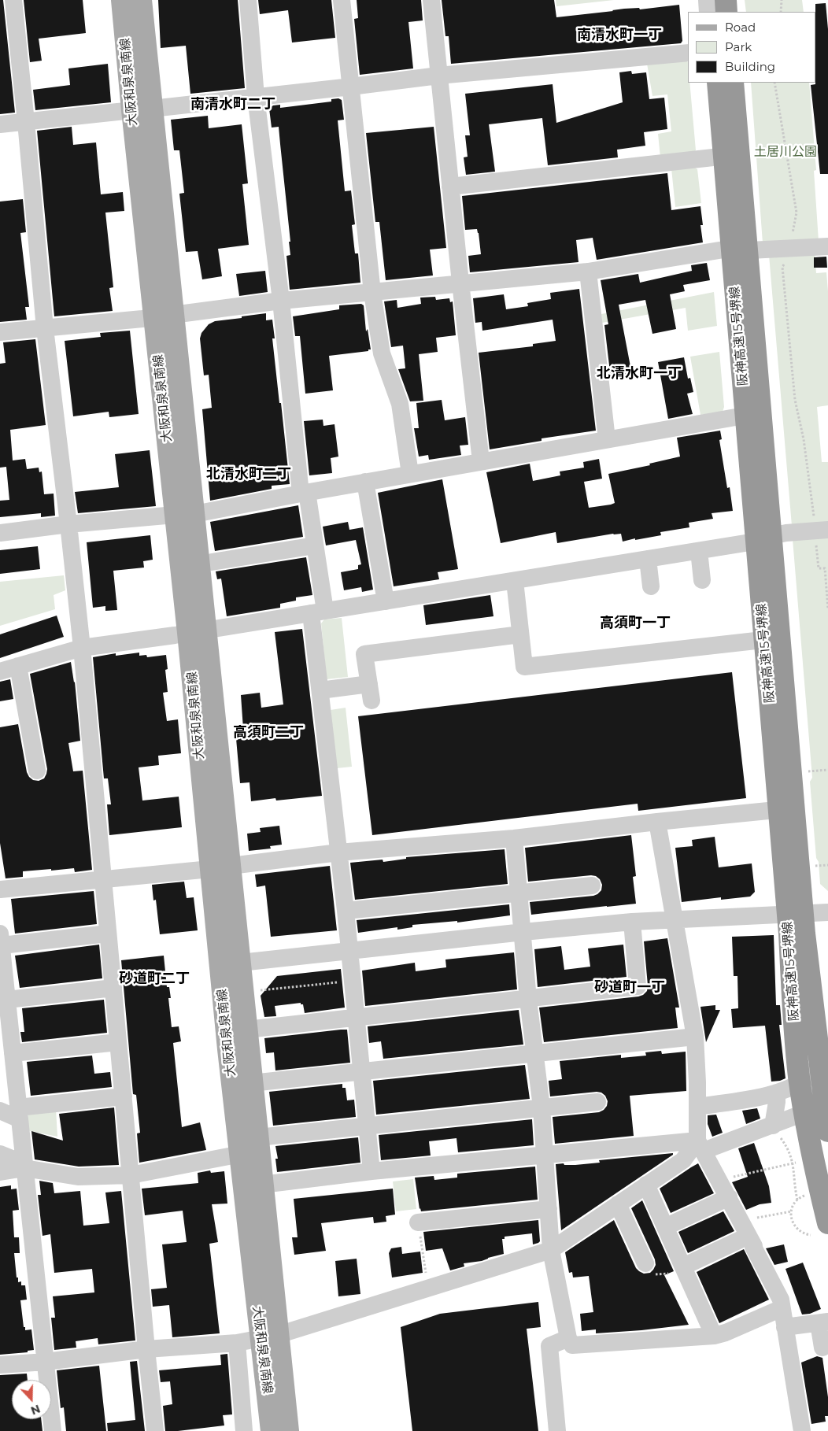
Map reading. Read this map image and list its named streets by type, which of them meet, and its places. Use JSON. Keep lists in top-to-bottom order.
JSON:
{
  "streets": {
    "highway": ["阪神高速15号堺線"],
    "main road": ["大阪和泉泉南線"]
  },
  "districts": [
    "南清水町一丁",
    "南清水町二丁",
    "北清水町一丁",
    "北清水町二丁",
    "高須町一丁",
    "高須町二丁",
    "砂道町二丁",
    "砂道町一丁"
  ],
  "parks": ["土居川公園"],
  "legend": ["Road", "Park", "Building"],
  "north": "bottom"
}
